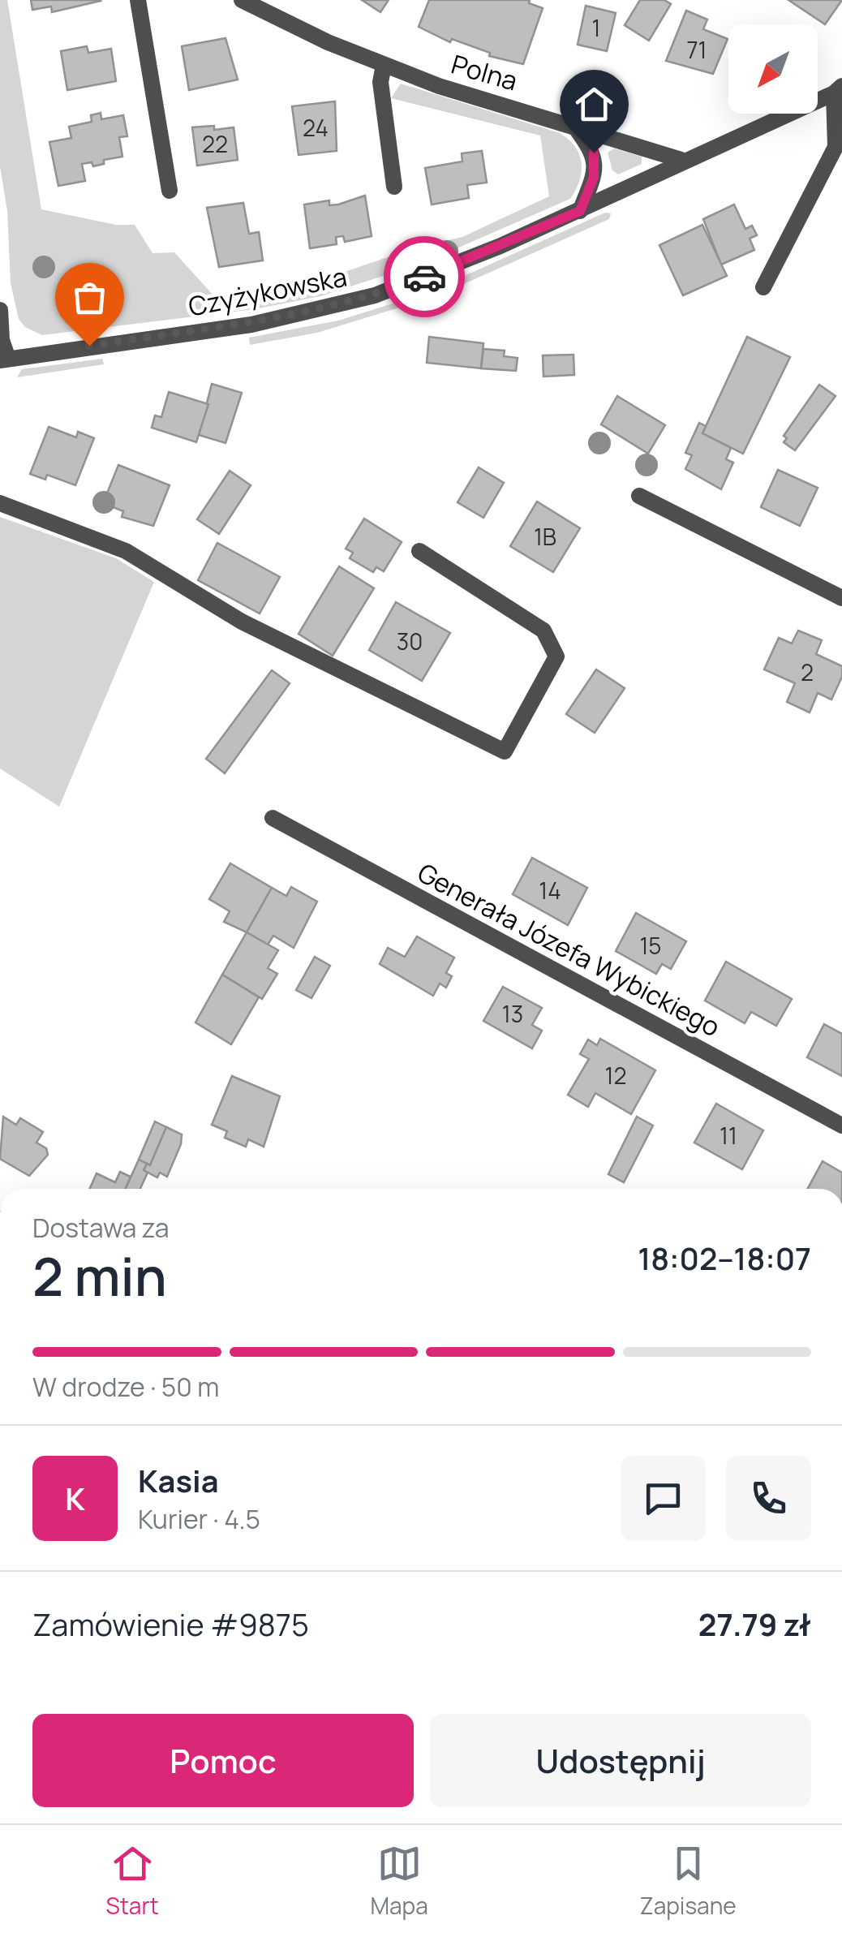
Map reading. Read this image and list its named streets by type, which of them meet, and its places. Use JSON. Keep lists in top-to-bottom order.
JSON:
{
  "streets": {
    "street": ["Polna", "Czyżykowska", "Generała Józefa Wybickiego"]
  },
  "crossings": [
    ["Polna", "Czyżykowska"]
  ],
  "house_numbers": [
    "1",
    "71",
    "24",
    "22",
    "1B",
    "30",
    "2",
    "14",
    "15",
    "13",
    "12",
    "11"
  ],
  "north": "bottom left",
  "page": {
    "heading": ["2 min", "Dostawa za", "18:02–18:07"],
    "panel": [
      "Kasia",
      "Kurier · 4.5",
      "Zamówienie #9875",
      "27.79 zł"
    ],
    "bar": "W drodze · 50 m",
    "round": "K",
    "buttons": ["Pomoc", "Udostępnij"],
    "tabs": ["Start", "Mapa", "Zapisane"]
  }
}
